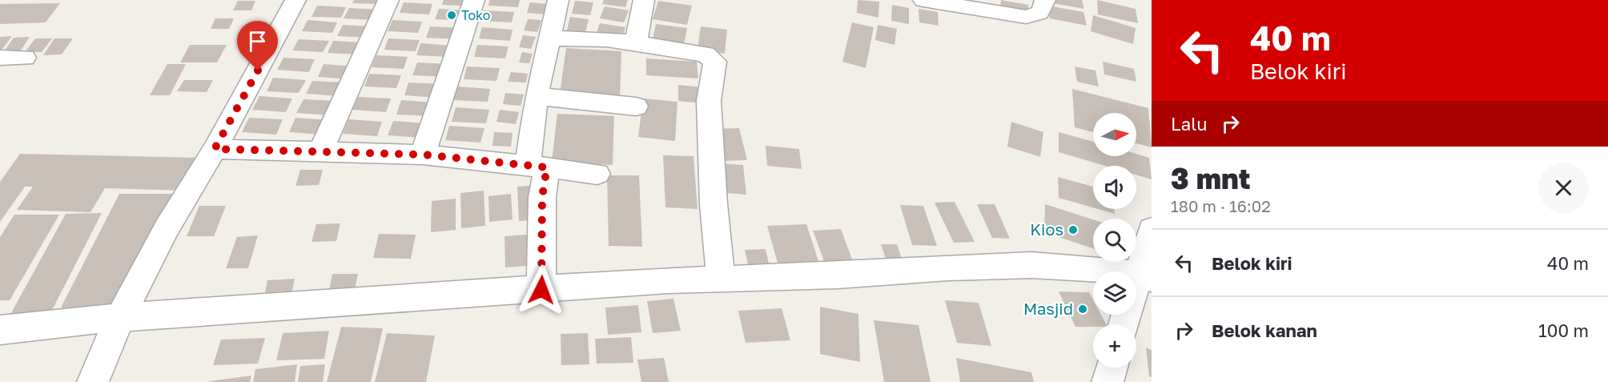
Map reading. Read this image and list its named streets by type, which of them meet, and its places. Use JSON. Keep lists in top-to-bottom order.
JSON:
{
  "places": ["Toko", "Kios", "Masjid"],
  "north": "right",
  "page": {
    "turn": ["40 m", "Belok kiri"],
    "then": "Lalu",
    "map_buttons": "+",
    "heading": ["3 mnt", "180 m · 16:02"],
    "list": [
      {
        "name": "Belok kiri",
        "value": "40 m"
      },
      {
        "name": "Belok kanan",
        "value": "100 m"
      }
    ]
  }
}
